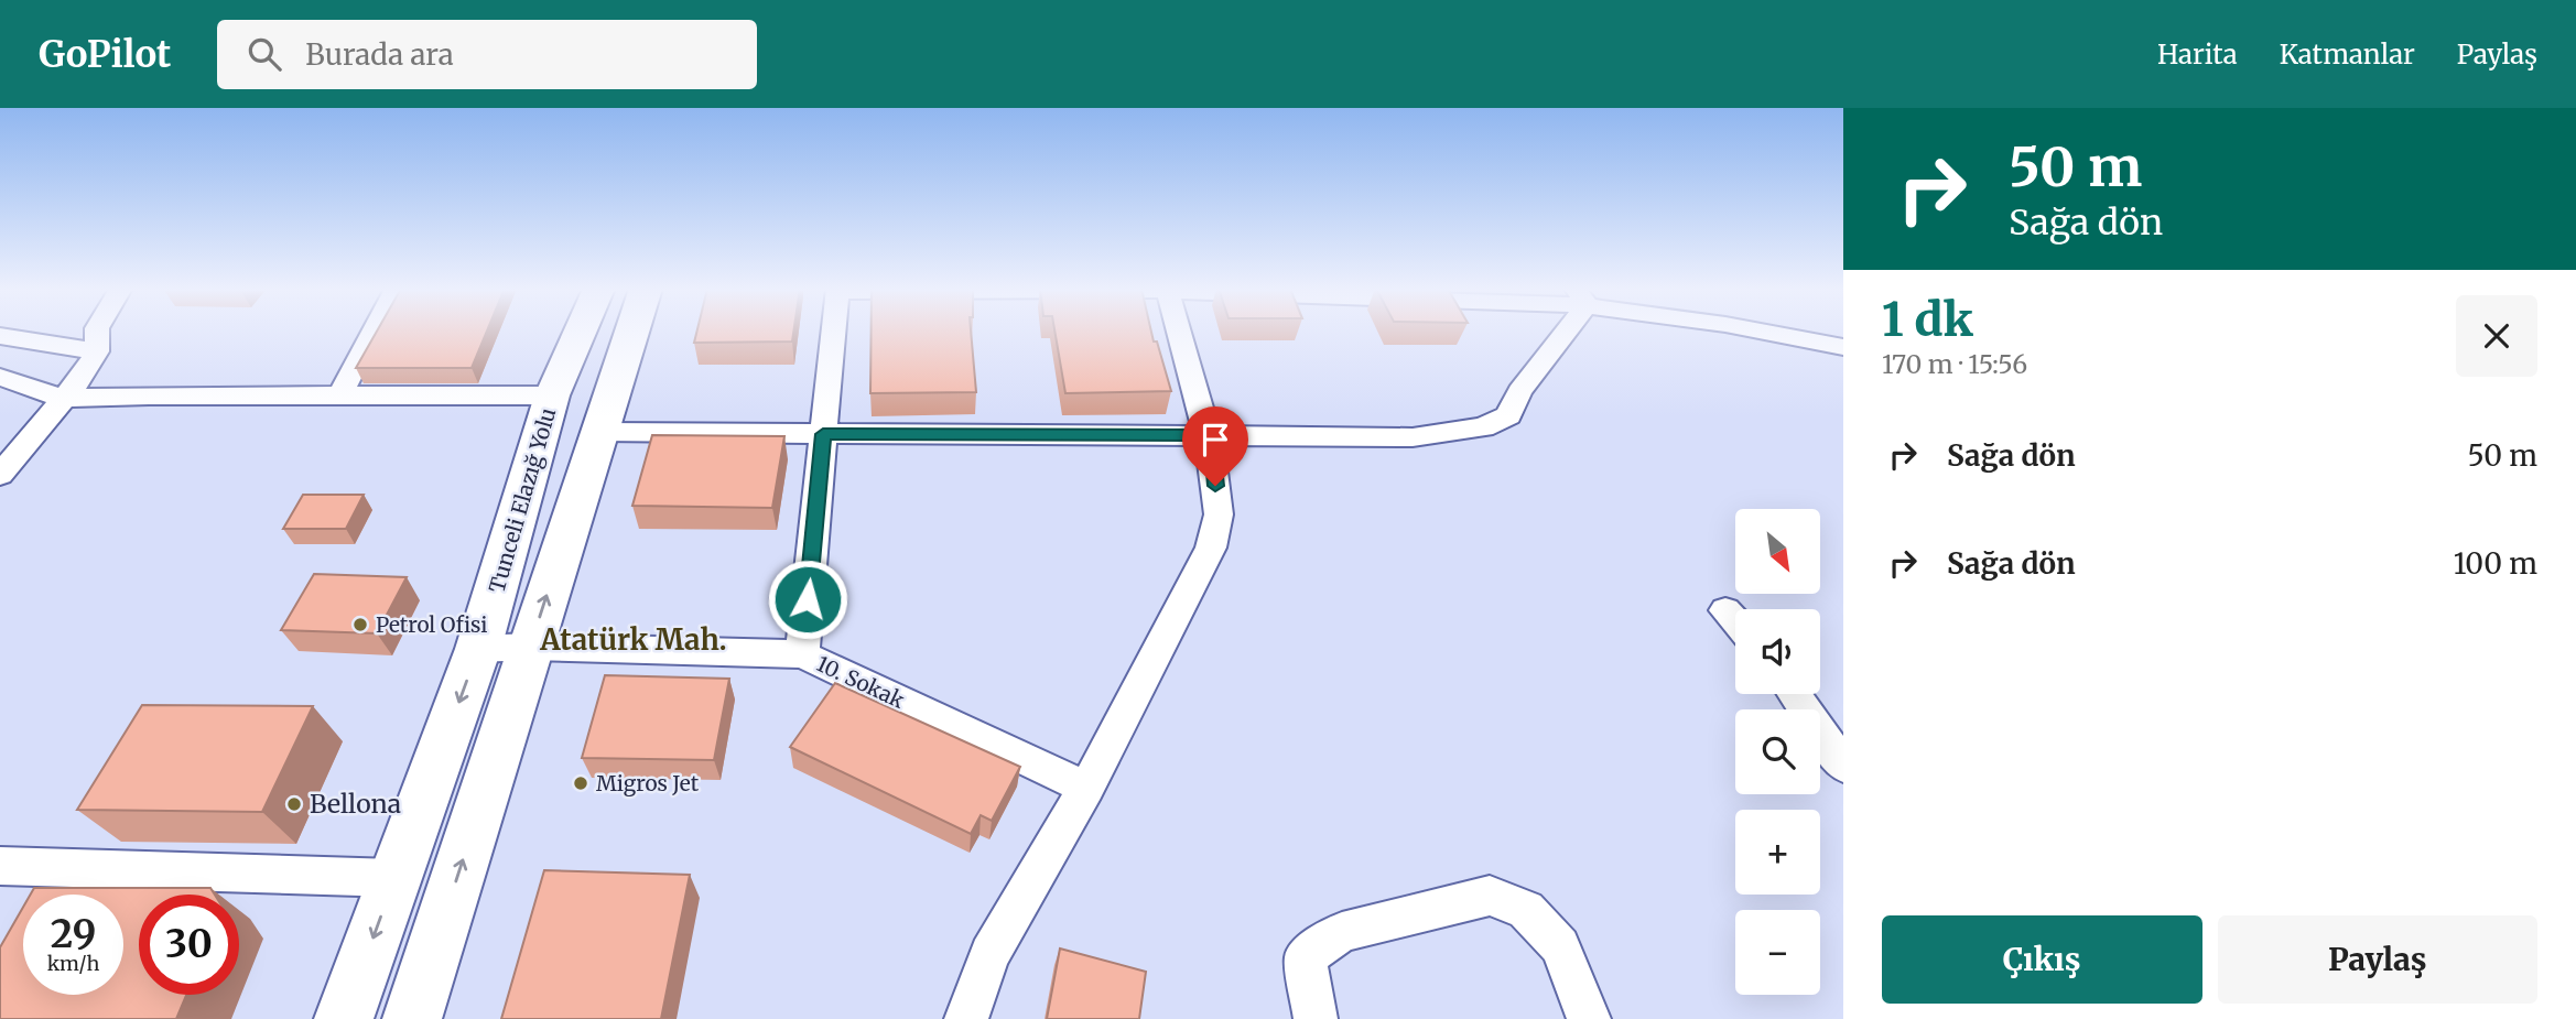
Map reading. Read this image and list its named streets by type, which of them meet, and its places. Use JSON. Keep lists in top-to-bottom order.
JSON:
{
  "streets": {
    "main road": ["Tunceli Elazığ Yolu"],
    "street": ["10. Sokak"]
  },
  "crossings": [
    ["Tunceli Elazığ Yolu", "10. Sokak"]
  ],
  "districts": ["Atatürk Mah."],
  "places": ["Petrol Ofisi", "Migros Jet", "Bellona"],
  "north": "bottom right",
  "page": {
    "header": "GoPilot",
    "search": "Burada ara",
    "nav": ["Harita", "Katmanlar", "Paylaş"],
    "turn": ["50 m", "Sağa dön"],
    "heading": ["1 dk", "170 m · 15:56"],
    "list": [
      {
        "name": "Sağa dön",
        "value": "50 m"
      },
      {
        "name": "Sağa dön",
        "value": "100 m"
      }
    ],
    "map_buttons": ["+", "−"],
    "speed": "29 km/h",
    "limit": "30",
    "buttons": ["Çıkış", "Paylaş"]
  }
}
